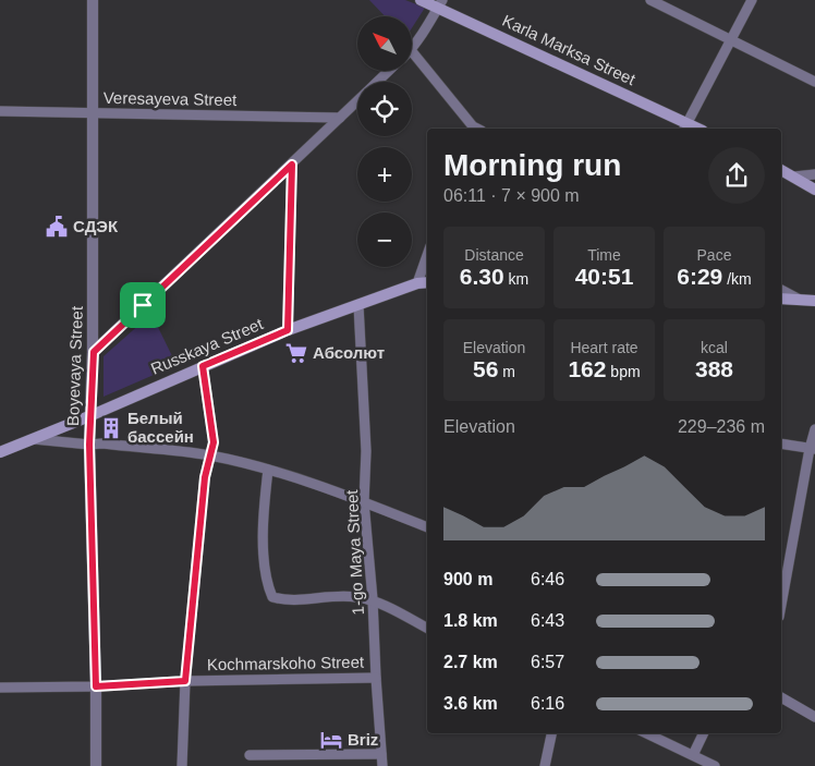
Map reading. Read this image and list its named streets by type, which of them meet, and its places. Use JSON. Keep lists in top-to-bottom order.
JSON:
{
  "streets": {
    "main road": ["Karla Marksa Street", "Russkaya Street"],
    "street": [
      "Veresayeva Street",
      "Boyevaya Street",
      "1-go Maya Street",
      "Kochmarskoho Street"
    ]
  },
  "crossings": [
    ["Veresayeva Street", "Boyevaya Street"],
    ["Russkaya Street", "Boyevaya Street"],
    ["Russkaya Street", "1-go Maya Street"],
    ["Boyevaya Street", "Kochmarskoho Street"],
    ["1-go Maya Street", "Kochmarskoho Street"]
  ],
  "places": {
    "public building": ["СДЭК"],
    "supermarket": ["Абсолют"],
    "building": ["Белый баcсейн"],
    "hotel": ["Briz"]
  },
  "north": "top left",
  "page": {
    "map_buttons": ["+", "−"],
    "heading": ["Morning run", "06:11 · 7 × 900 m"],
    "stats": [
      ["Distance", "6.30 km"],
      ["Time", "40:51"],
      ["Pace", "6:29 /km"],
      ["Elevation", "56 m"],
      ["Heart rate", "162 bpm"],
      ["kcal", "388"]
    ],
    "chart": ["Elevation", "229–236 m"],
    "list": [
      {
        "name": "900 m",
        "note": "6:46"
      },
      {
        "name": "1.8 km",
        "note": "6:43"
      },
      {
        "name": "2.7 km",
        "note": "6:57"
      },
      {
        "name": "3.6 km",
        "note": "6:16"
      }
    ]
  }
}
